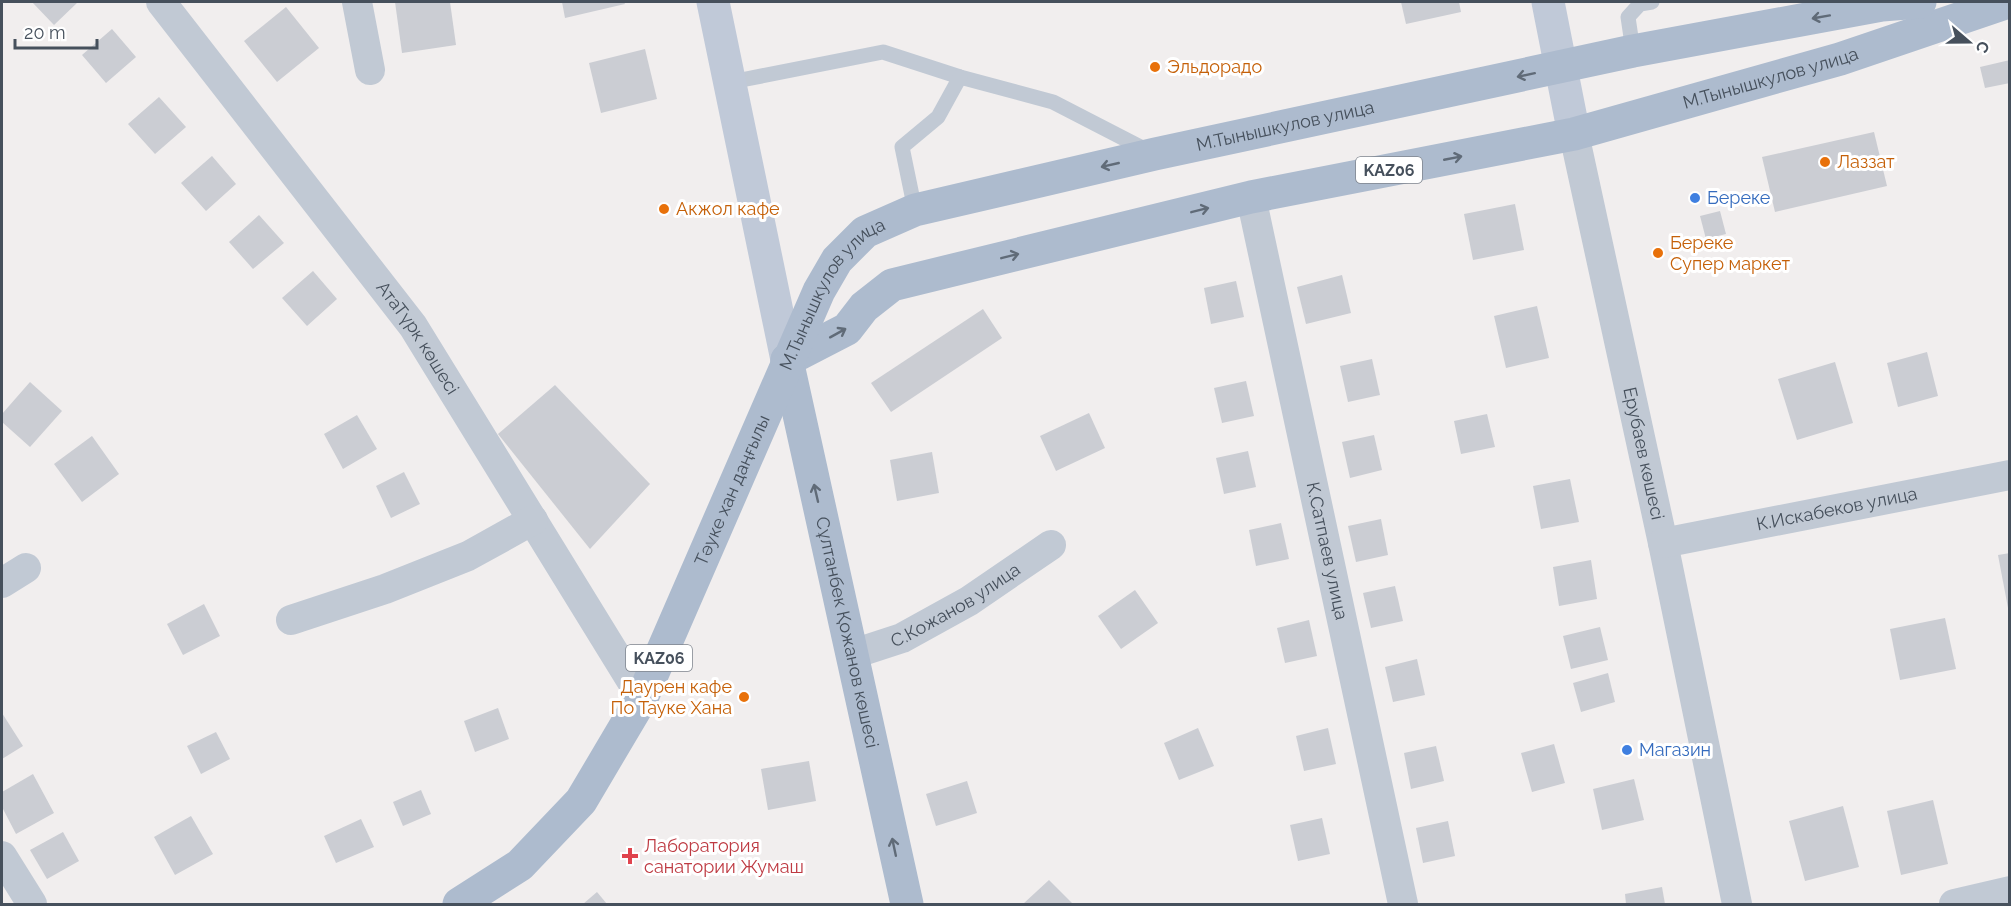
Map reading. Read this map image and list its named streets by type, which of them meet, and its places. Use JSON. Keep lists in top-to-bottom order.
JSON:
{
  "streets": {
    "main road": [
      "М.Тынышкулов улица",
      "KАZ06",
      "Тәуке хан даңғылы",
      "Сұлтанбек Қожанов көшесі"
    ],
    "street": [
      "АтаТүрк көшесі",
      "Ерубаев көшесі",
      "К.Искабеков улица",
      "К.Сатпаев улица",
      "С.Кожанов улица"
    ]
  },
  "crossings": [
    ["М.Тынышкулов улица", "Ерубаев көшесі"],
    ["М.Тынышкулов улица", "Тәуке хан даңғылы"],
    ["М.Тынышкулов улица", "К.Сатпаев улица"],
    ["М.Тынышкулов улица", "Сұлтанбек Қожанов көшесі"],
    ["АтаТүрк көшесі", "Тәуке хан даңғылы"],
    ["Ерубаев көшесі", "К.Искабеков улица"],
    ["Тәуке хан даңғылы", "Сұлтанбек Қожанов көшесі"],
    ["С.Кожанов улица", "Сұлтанбек Қожанов көшесі"]
  ],
  "one_way": ["Сұлтанбек Қожанов көшесі"],
  "places": {
    "other": [
      "Эльдорадо",
      "Лаззат",
      "Береке",
      "Акжол кафе",
      "Береке Супер маркет",
      "Даурен кафе По Тауке Хана",
      "Магазин"
    ],
    "health": ["Лаборатория санатории Жумаш"]
  },
  "scale_bar": "20 m",
  "north": "right"
}
